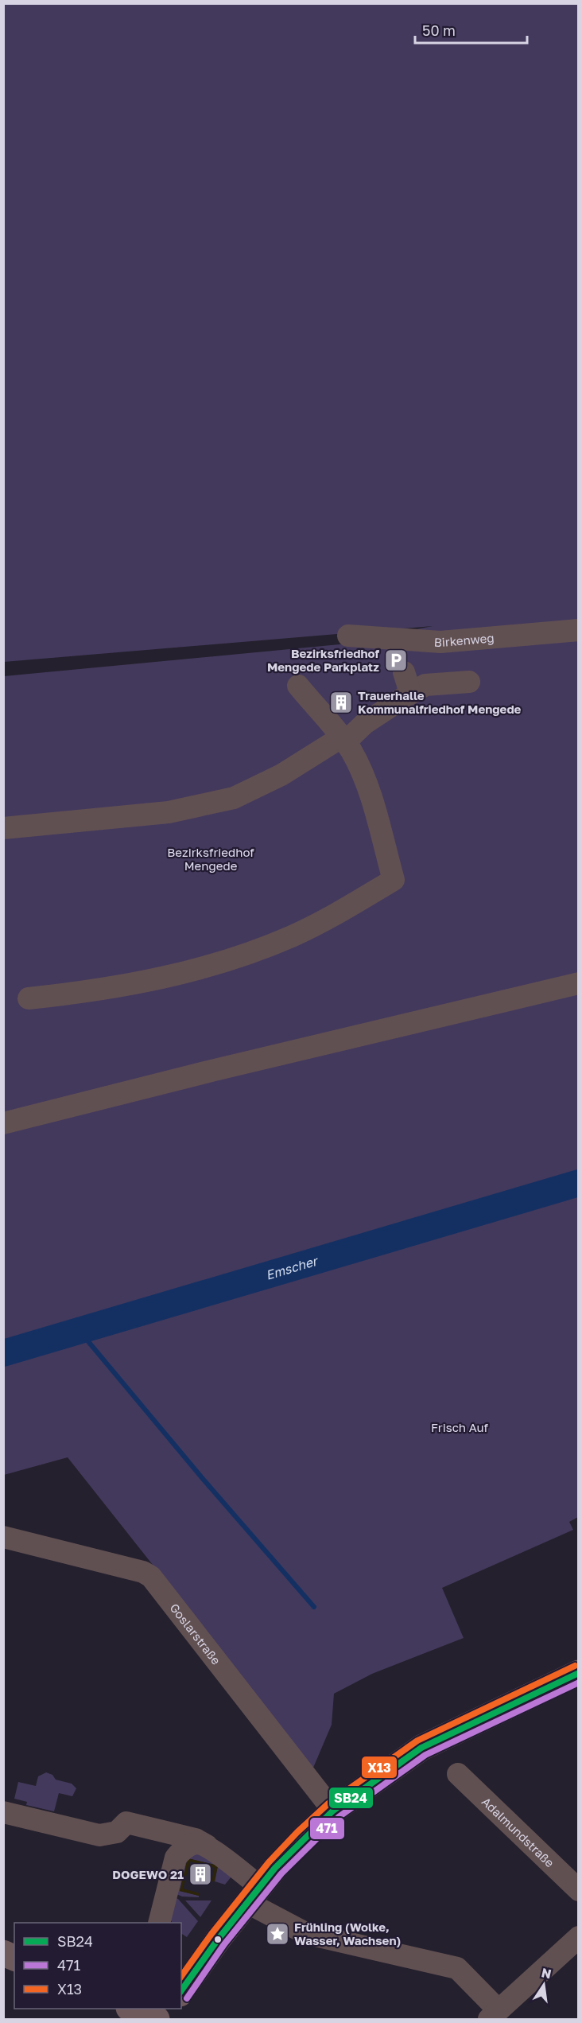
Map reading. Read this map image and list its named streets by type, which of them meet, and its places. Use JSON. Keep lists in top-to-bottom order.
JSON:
{
  "streets": {
    "street": ["Birkenweg", "Goslarstraße", "Adalmundstraße"]
  },
  "water": ["Emscher"],
  "parks": ["Bezirksfriedhof Mengede", "Frisch Auf"],
  "places": {
    "parking": ["Bezirksfriedhof Mengede Parkplatz"],
    "building": ["Trauerhalle Kommunalfriedhof Mengede", "DOGEWO 21"],
    "place": ["Frühling (Wolke, Wasser, Wachsen)"]
  },
  "lines": ["transit line X13", "transit line SB24", "transit line 471"],
  "legend": ["SB24", "471", "X13"],
  "scale_bar": "50 m",
  "north": "top"
}
